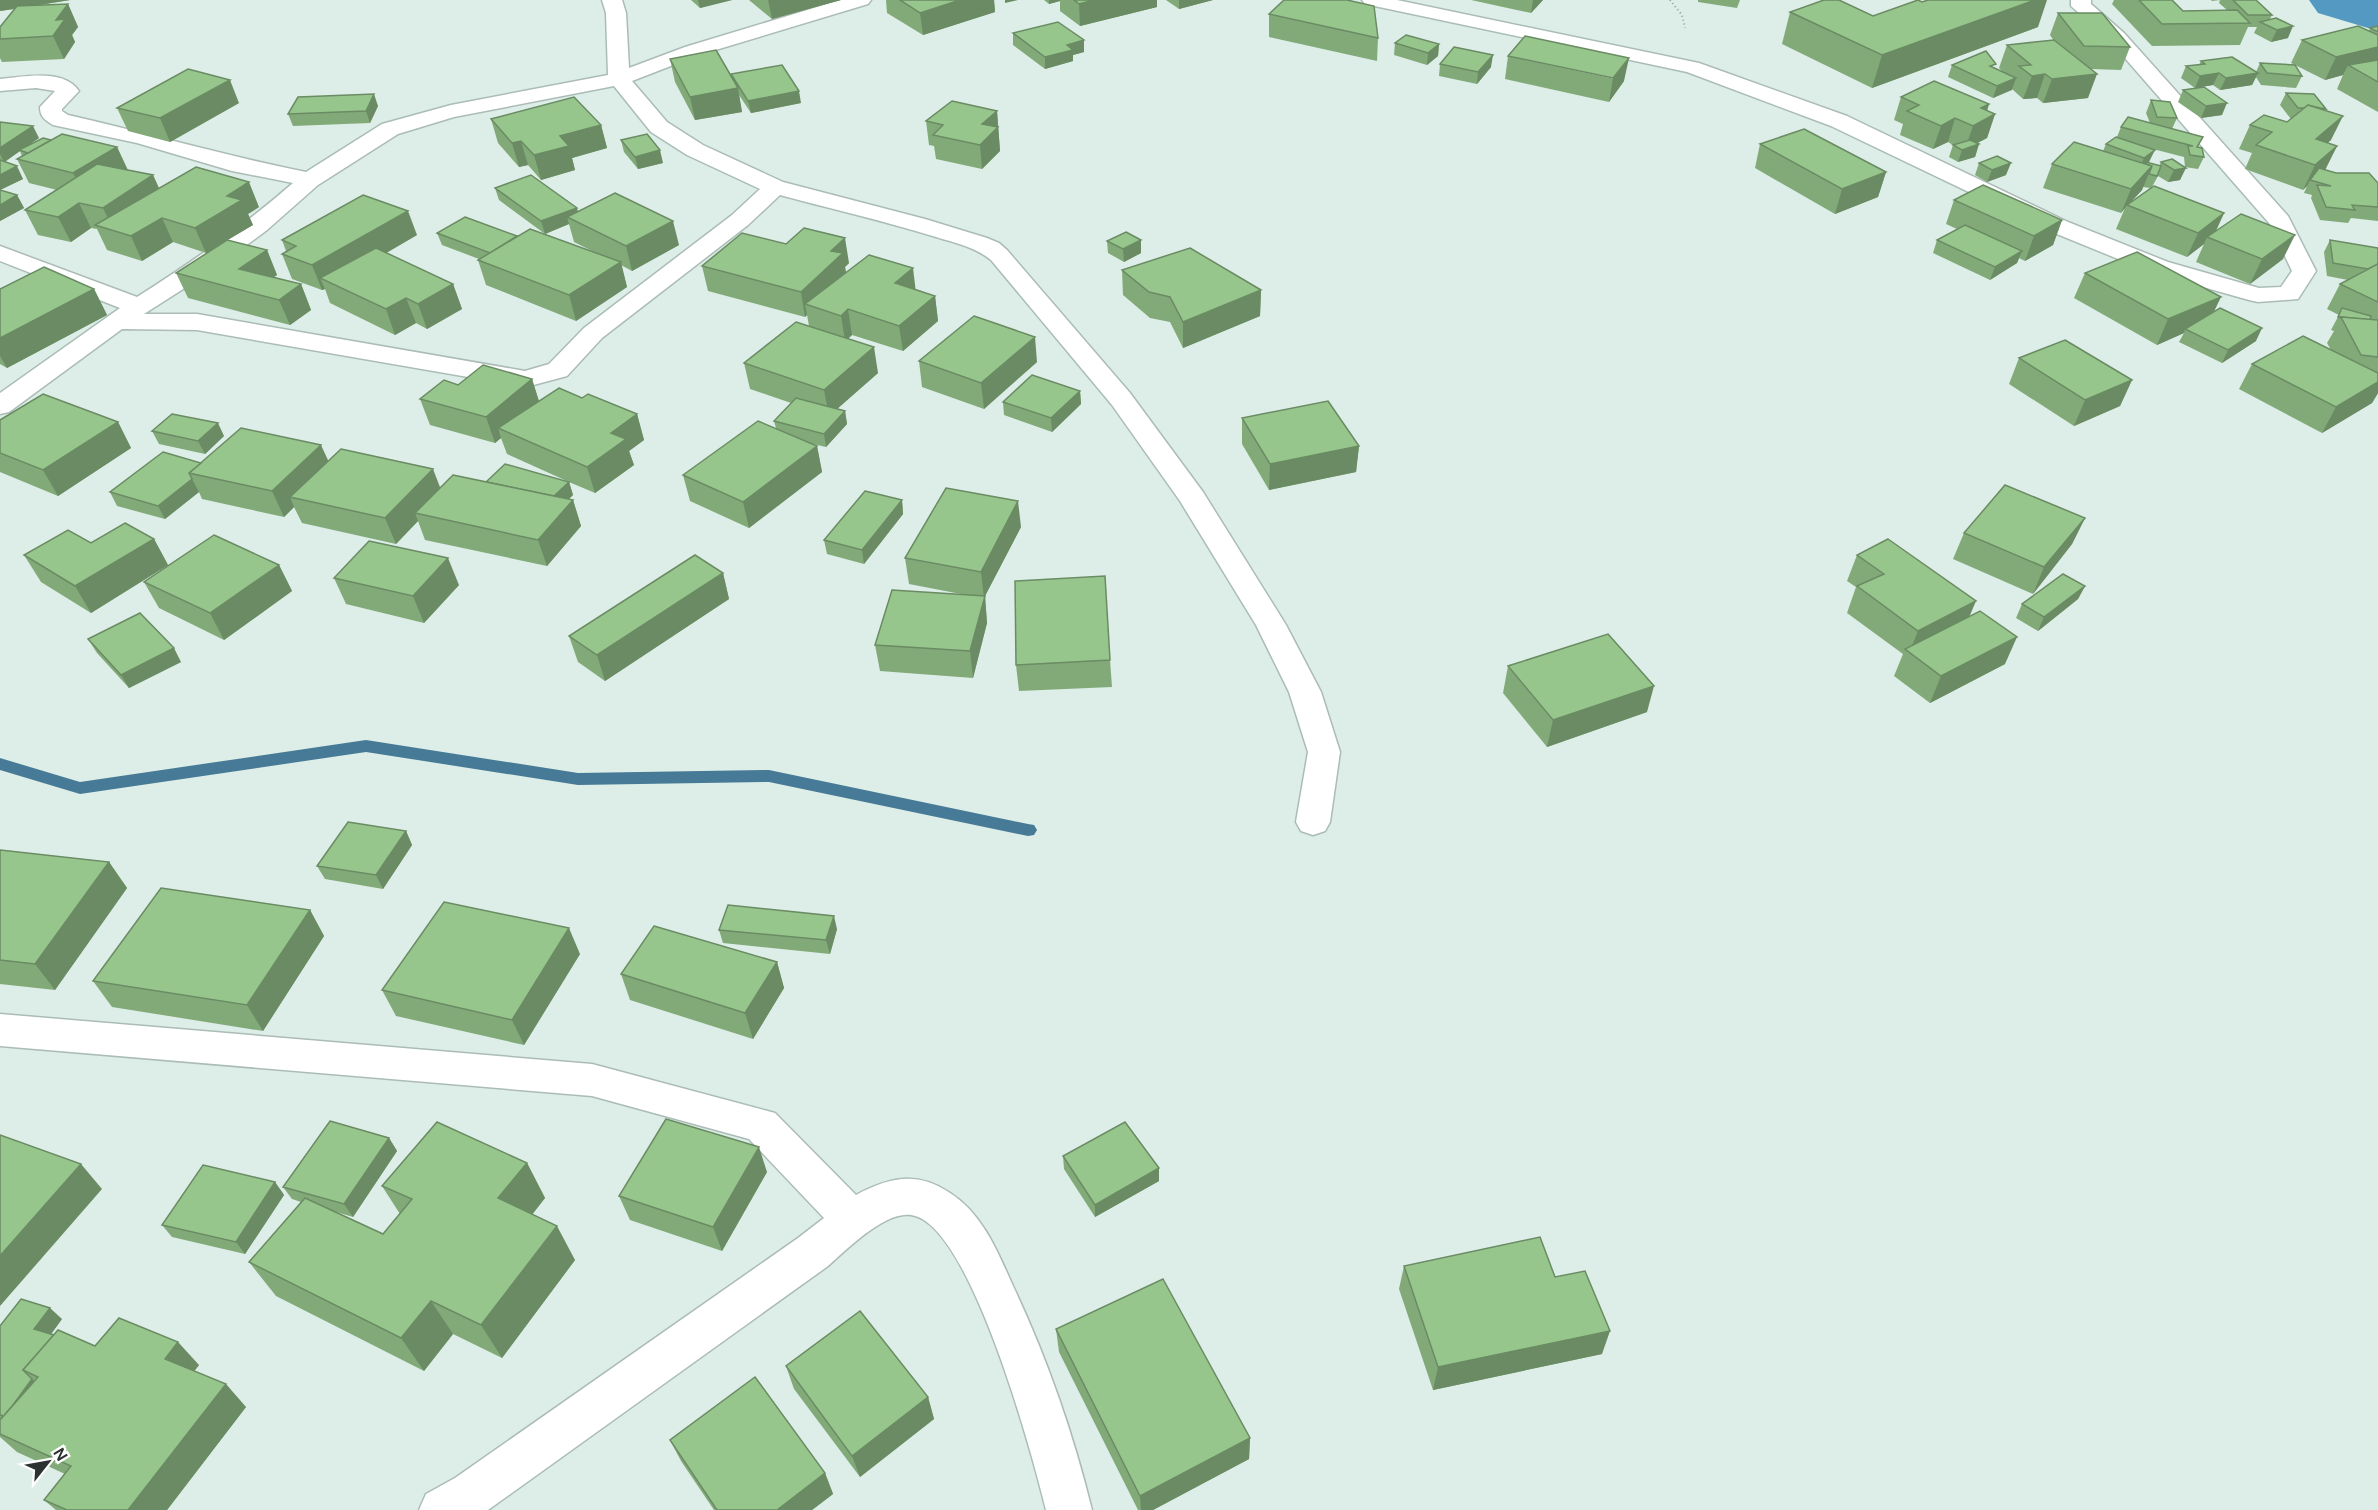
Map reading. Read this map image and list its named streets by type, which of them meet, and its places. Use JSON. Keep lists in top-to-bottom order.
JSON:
{
  "north": "top right"
}
